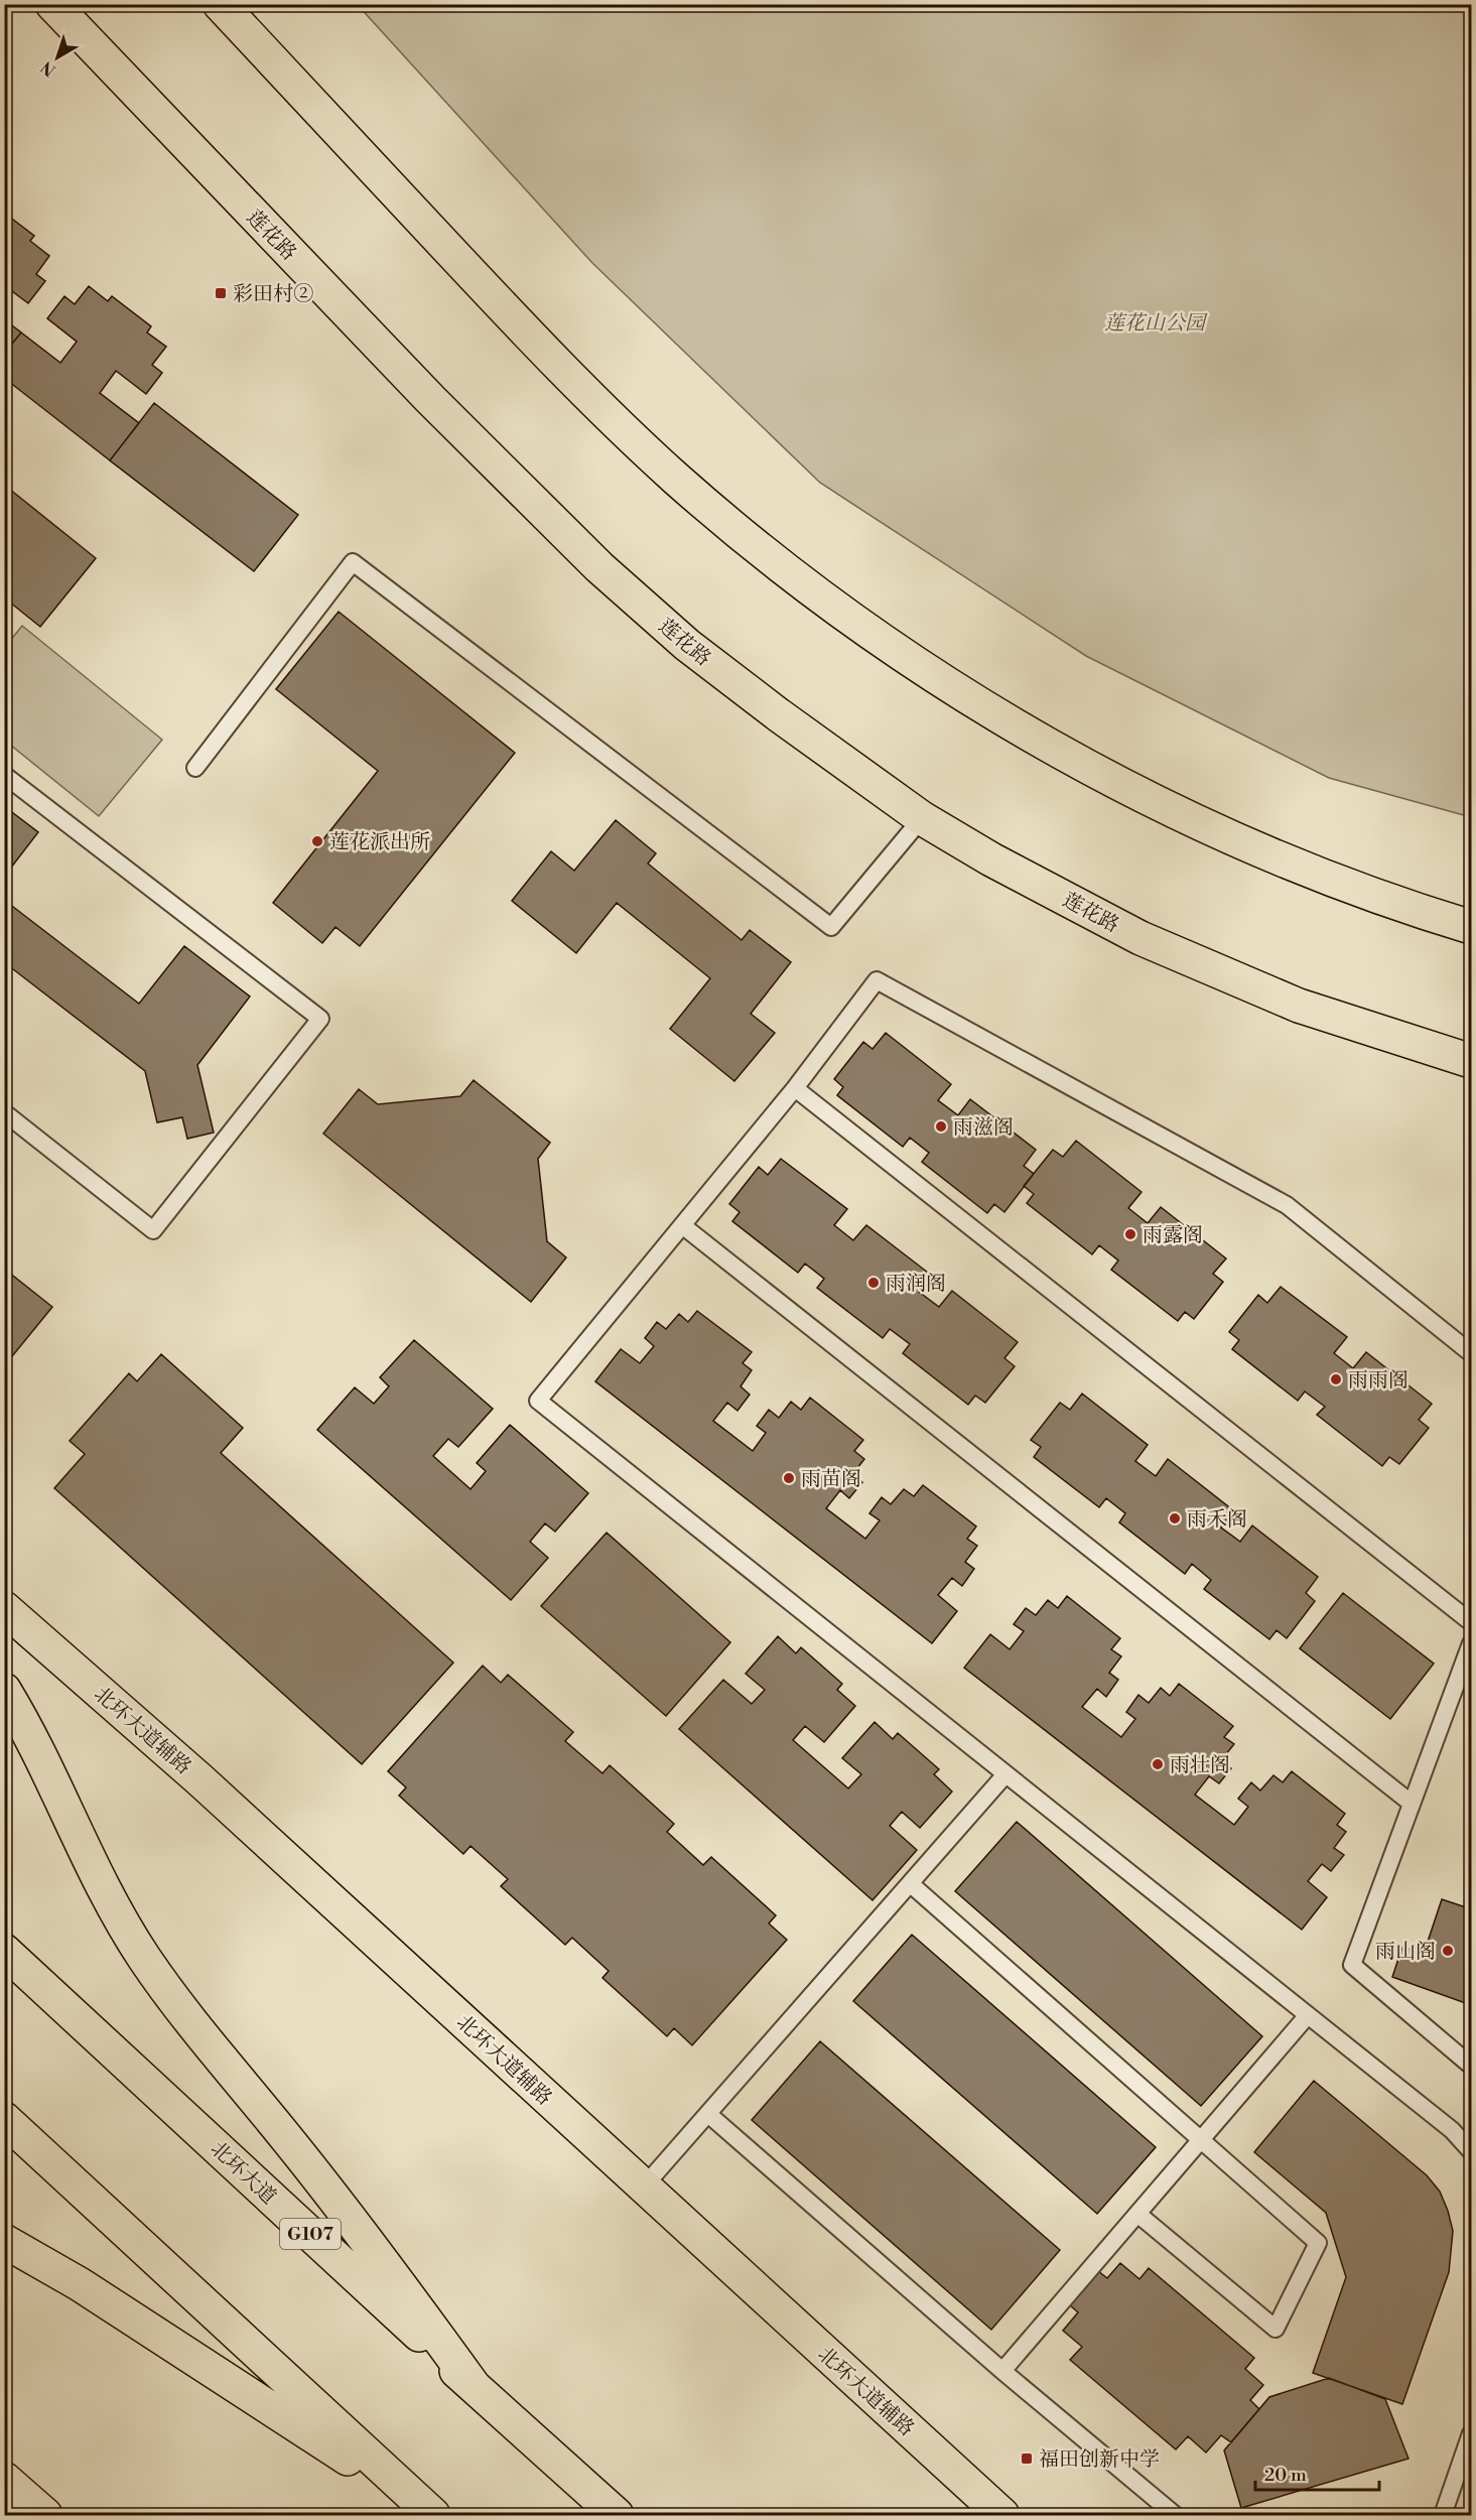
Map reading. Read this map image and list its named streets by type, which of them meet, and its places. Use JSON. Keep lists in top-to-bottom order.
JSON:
{
  "streets": {
    "main road": [
      "莲花路",
      "北环大道辅路",
      "北环大道",
      "G107"
    ]
  },
  "parks": ["莲花山公园"],
  "places": {
    "transit": ["彩田村②", "福田创新中学"],
    "other": [
      "莲花派出所",
      "雨滋阁",
      "雨露阁",
      "雨润阁",
      "雨雨阁",
      "雨苗阁",
      "雨禾阁",
      "雨壮阁",
      "雨山阁"
    ]
  },
  "scale_bar": "20 m",
  "north": "bottom left"
}
